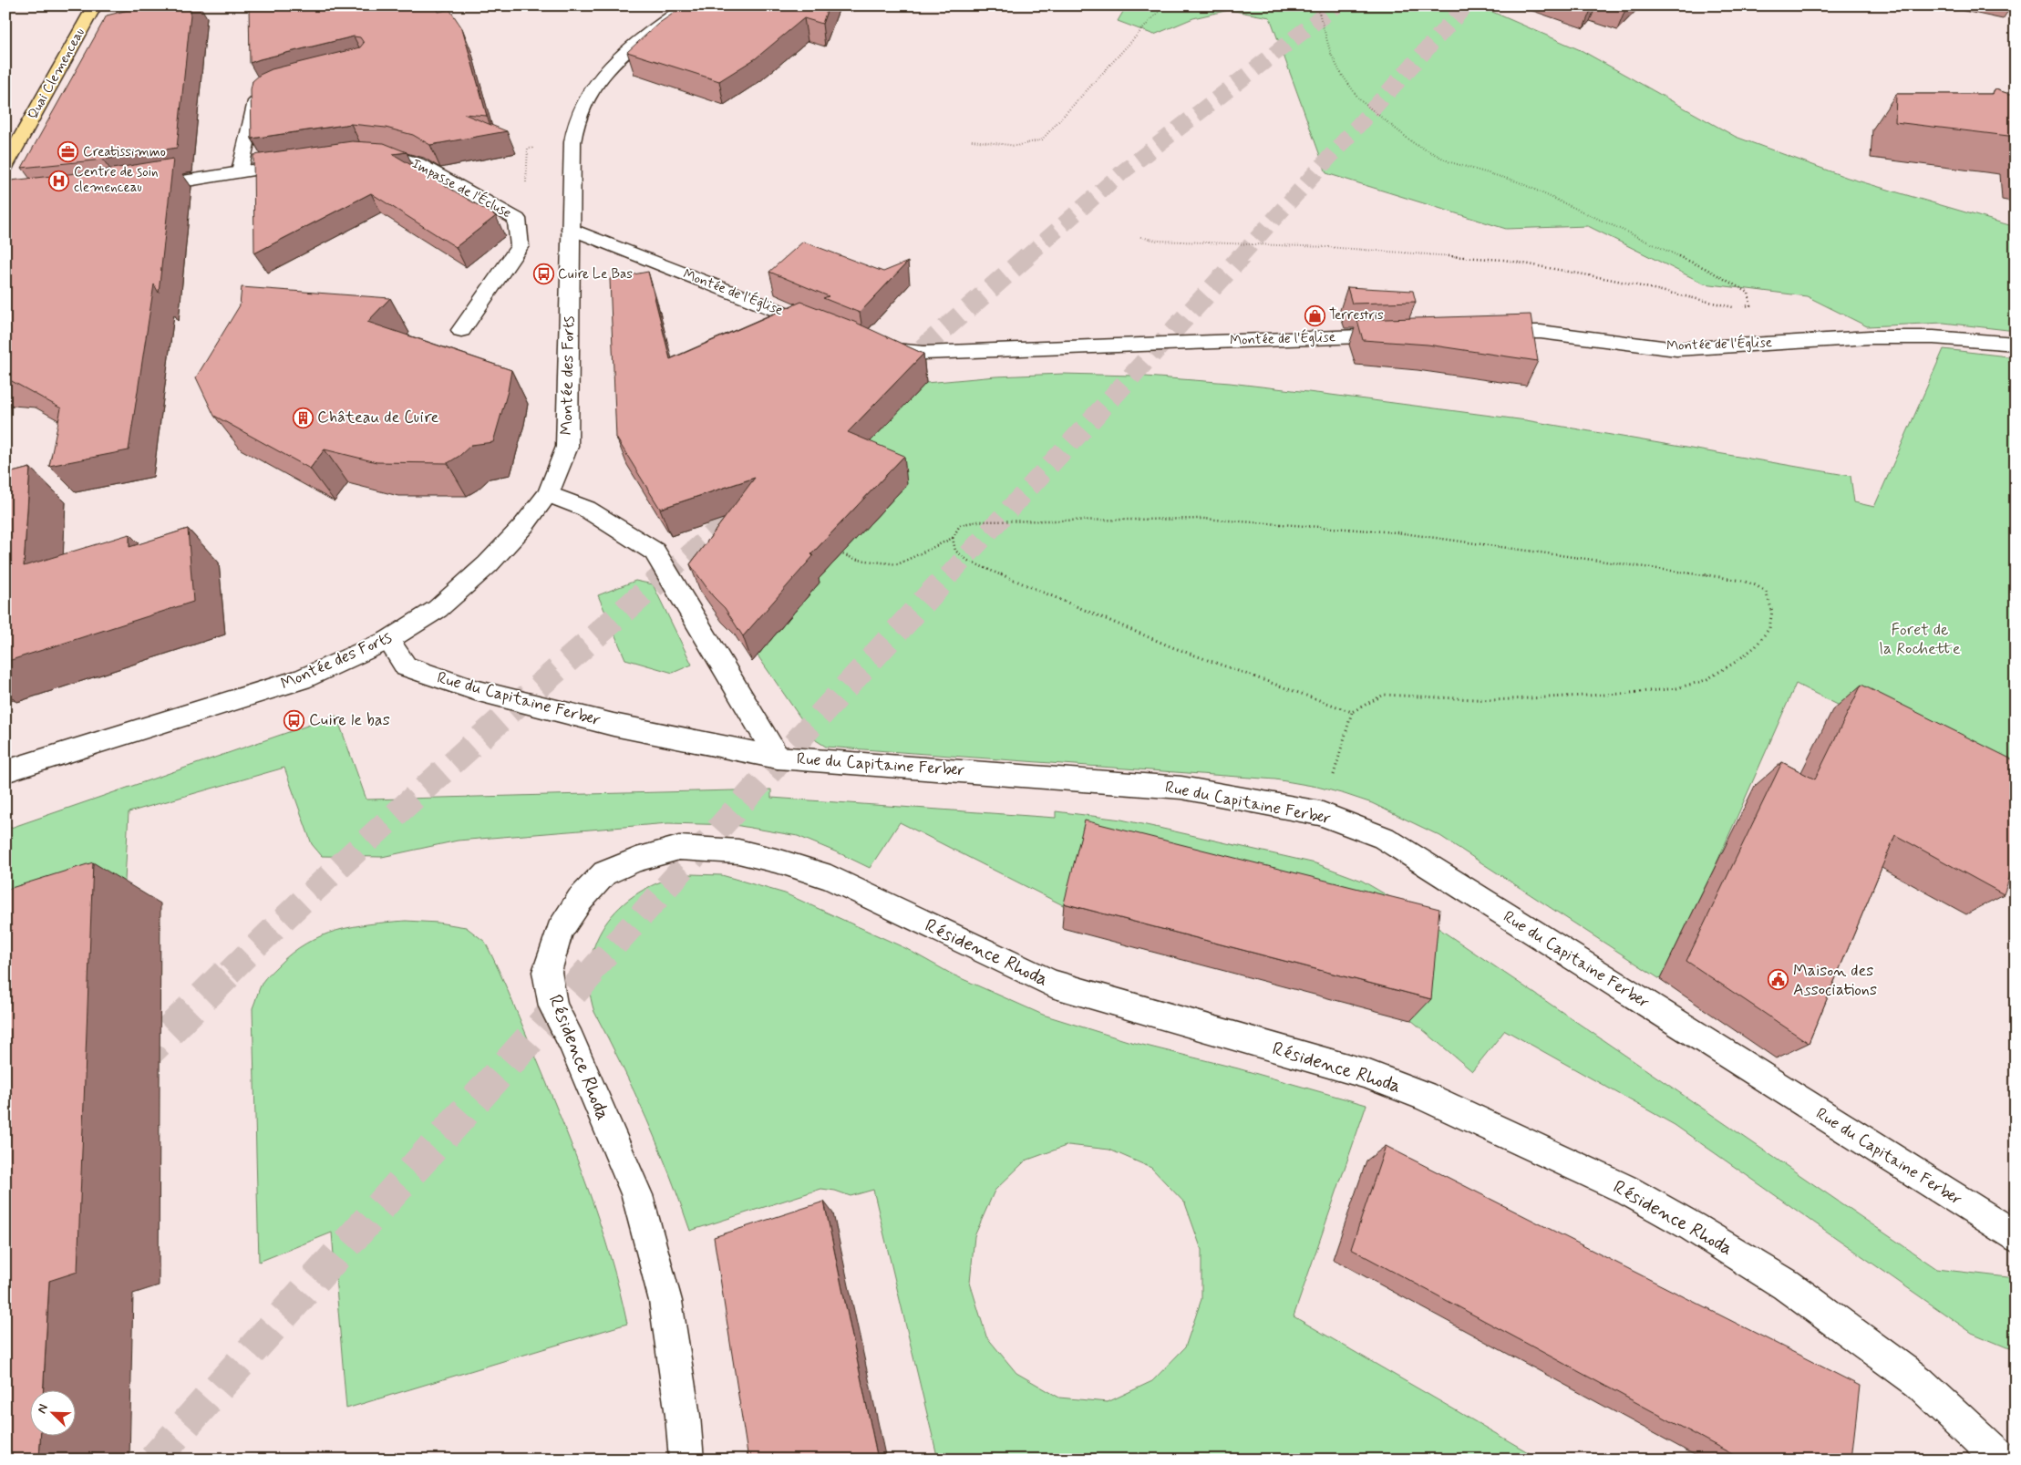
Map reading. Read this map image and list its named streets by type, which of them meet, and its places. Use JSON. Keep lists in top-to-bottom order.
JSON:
{
  "streets": {
    "main road": ["Quai Clemenceau"],
    "street": [
      "Impasse de l'Écluse",
      "Montée de l'Église",
      "Montée des Forts",
      "Rue du Capitaine Ferber",
      "Résidence Rhoda"
    ]
  },
  "crossings": [
    ["Montée de l'Église", "Montée des Forts"],
    ["Montée des Forts", "Rue du Capitaine Ferber"]
  ],
  "parks": ["Foret de la Rochette"],
  "places": {
    "office": ["Creatissimmo"],
    "hospital": ["Centre de soin clemenceau"],
    "bus stop": ["Cuire Le Bas", "Cuire le bas"],
    "shop": ["Terrestris"],
    "building": ["Château de Cuire"],
    "public building": ["Maison des Associations"]
  },
  "north": "top left"
}
